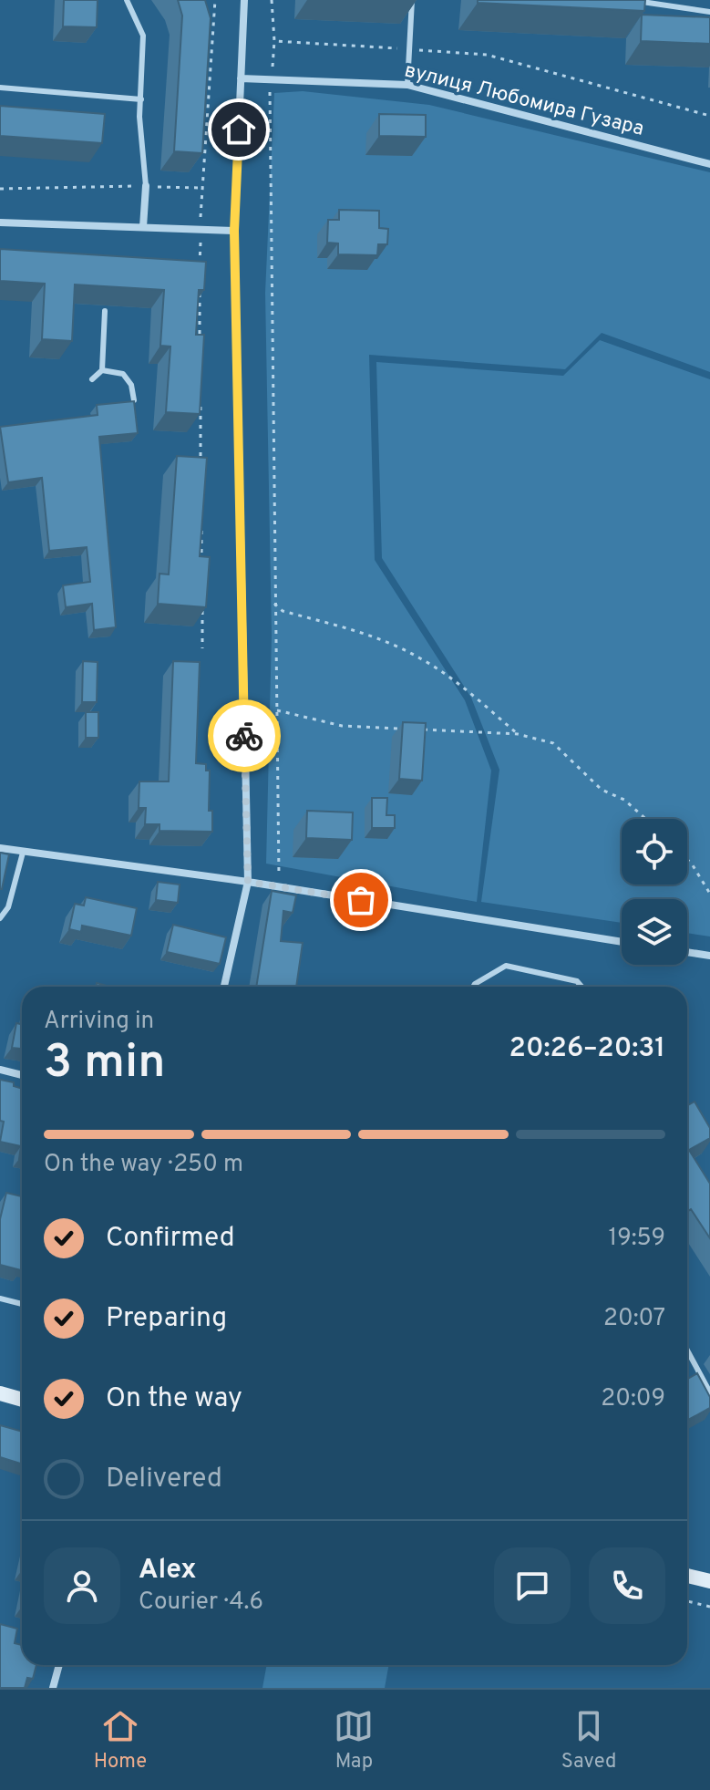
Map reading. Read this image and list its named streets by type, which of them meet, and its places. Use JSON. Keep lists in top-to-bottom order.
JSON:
{
  "streets": {
    "street": ["вулиця Любомира Гузара"]
  },
  "page": {
    "heading": ["3 min", "Arriving in", "20:26–20:31"],
    "panel": ["Alex", "Courier · 4.6"],
    "bar": "On the way · 250 m",
    "list": [
      ["Confirmed", "19:59"],
      ["Preparing", "20:07"],
      ["On the way", "20:09"],
      "Delivered"
    ],
    "tabs": ["Home", "Map", "Saved"]
  }
}
